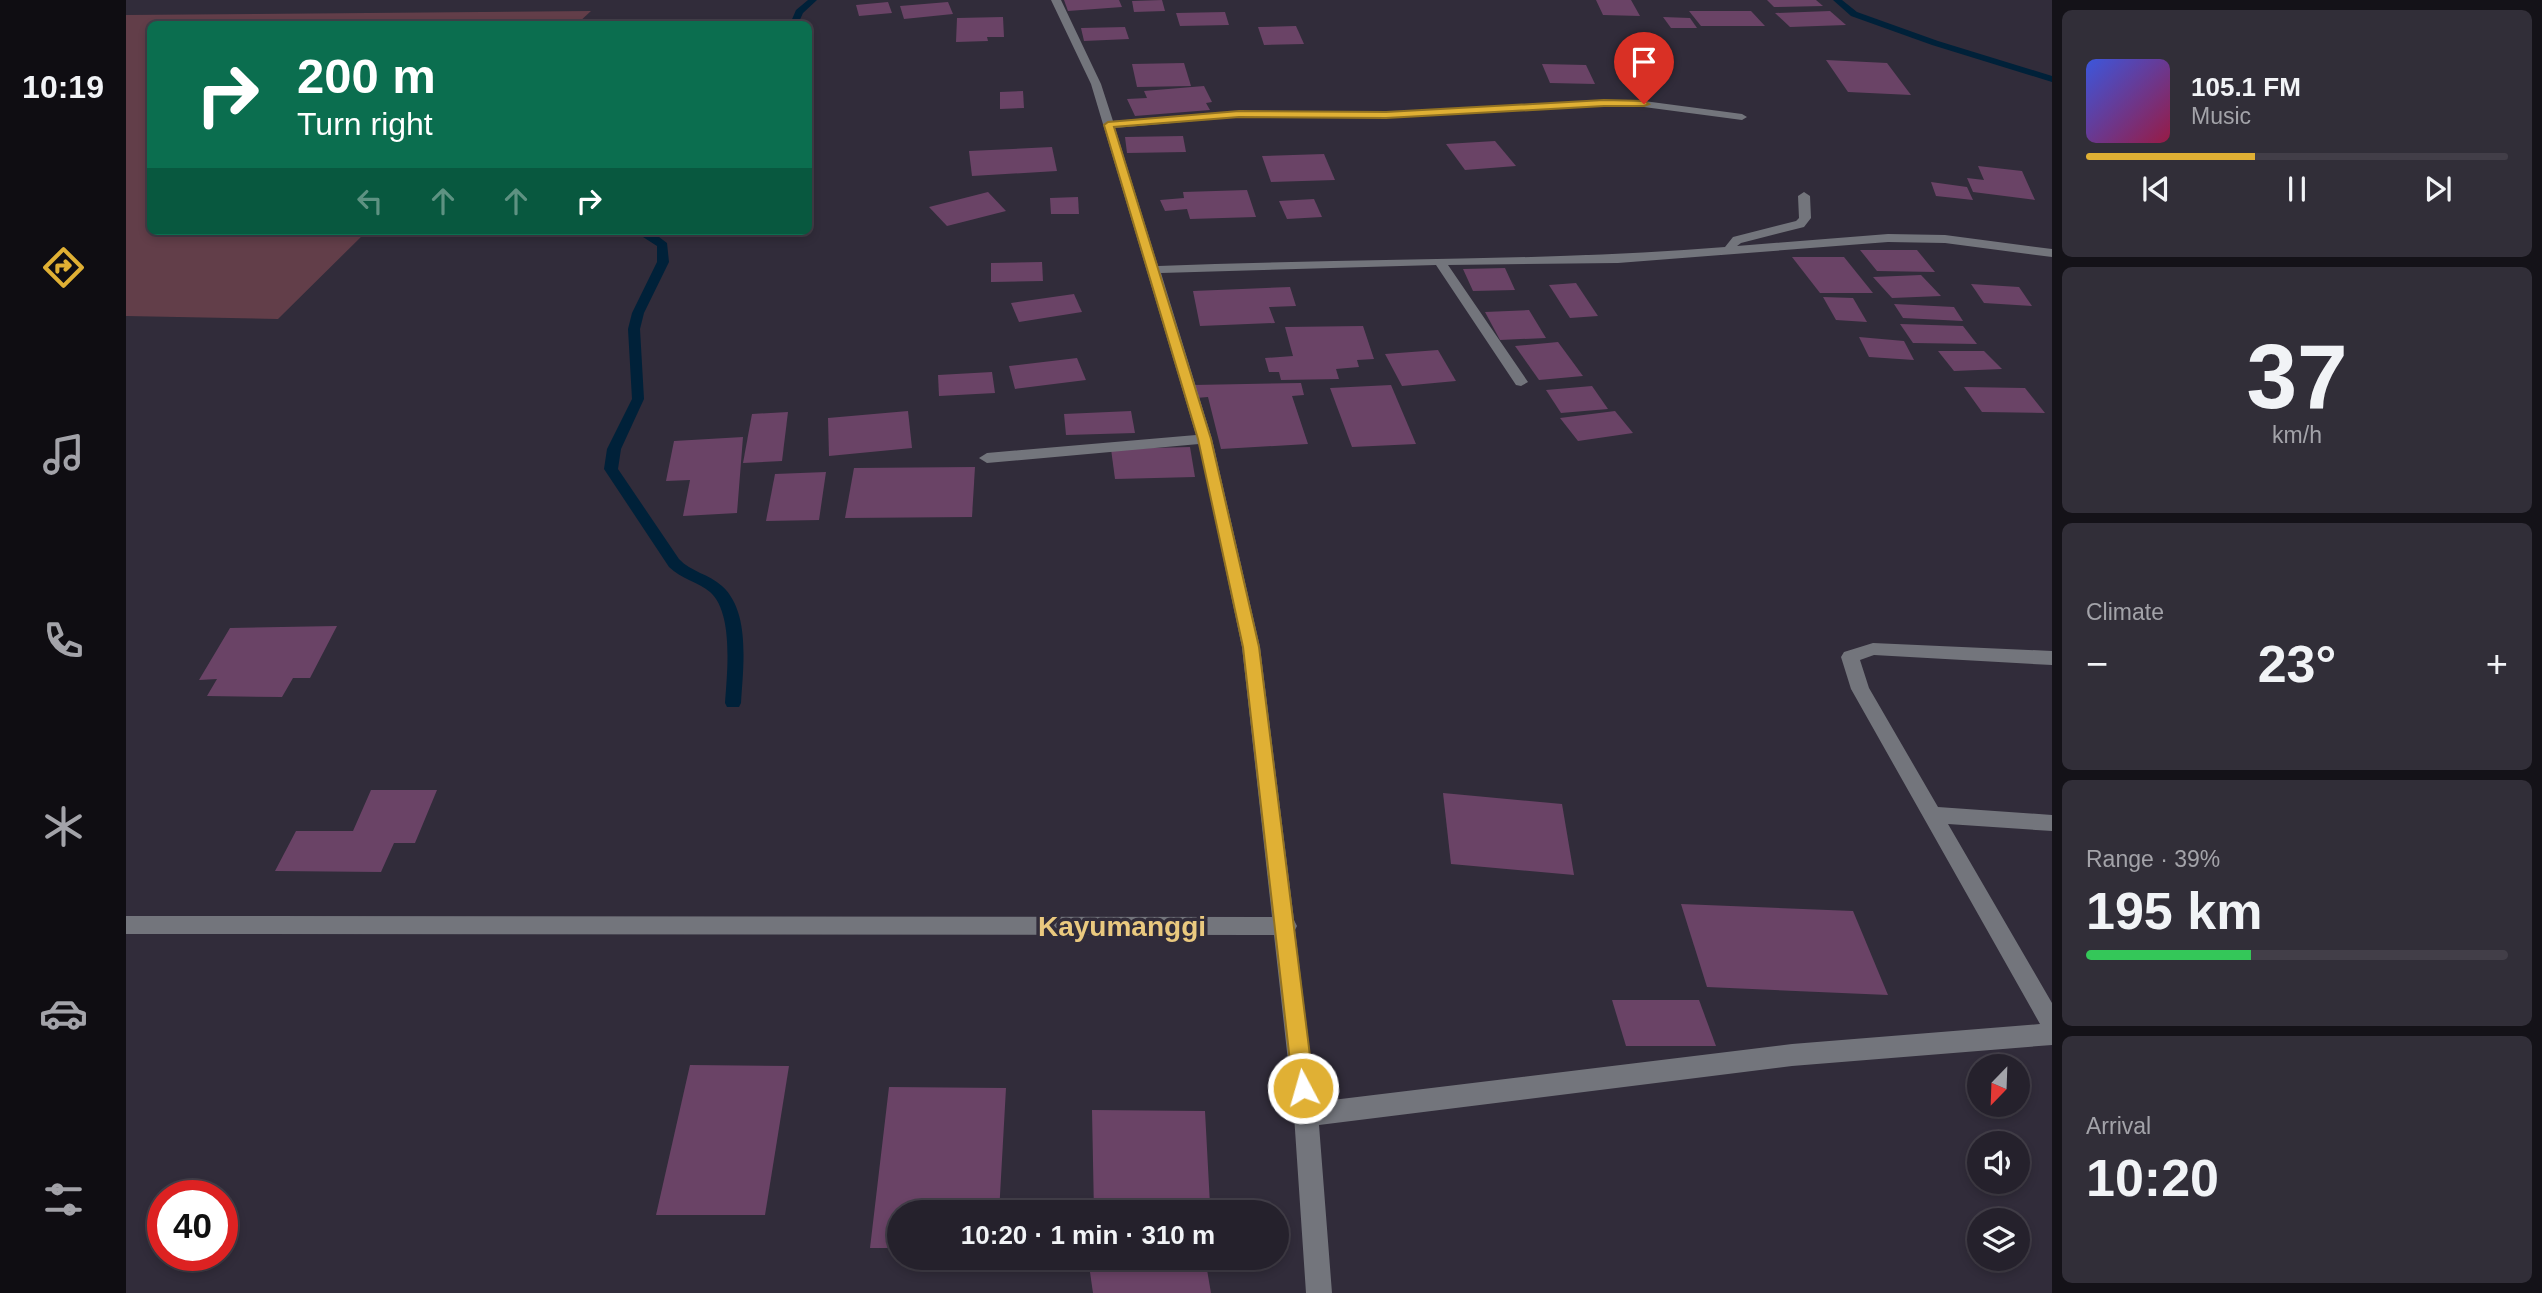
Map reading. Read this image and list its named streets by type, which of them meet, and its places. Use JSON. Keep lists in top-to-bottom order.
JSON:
{
  "districts": ["Kayumanggi"],
  "north": "bottom left",
  "page": {
    "tabs": "10:19",
    "turn": ["200 m", "Turn right"],
    "song": ["105.1 FM", "Music"],
    "tile": [
      ["37", "km/h"],
      "Climate",
      ["Range · 39%", "195 km"],
      ["Arrival", "10:20"]
    ],
    "heat": ["−", "23°", "+"],
    "limit": "40",
    "trip": "10:20 · 1 min · 310 m"
  }
}
